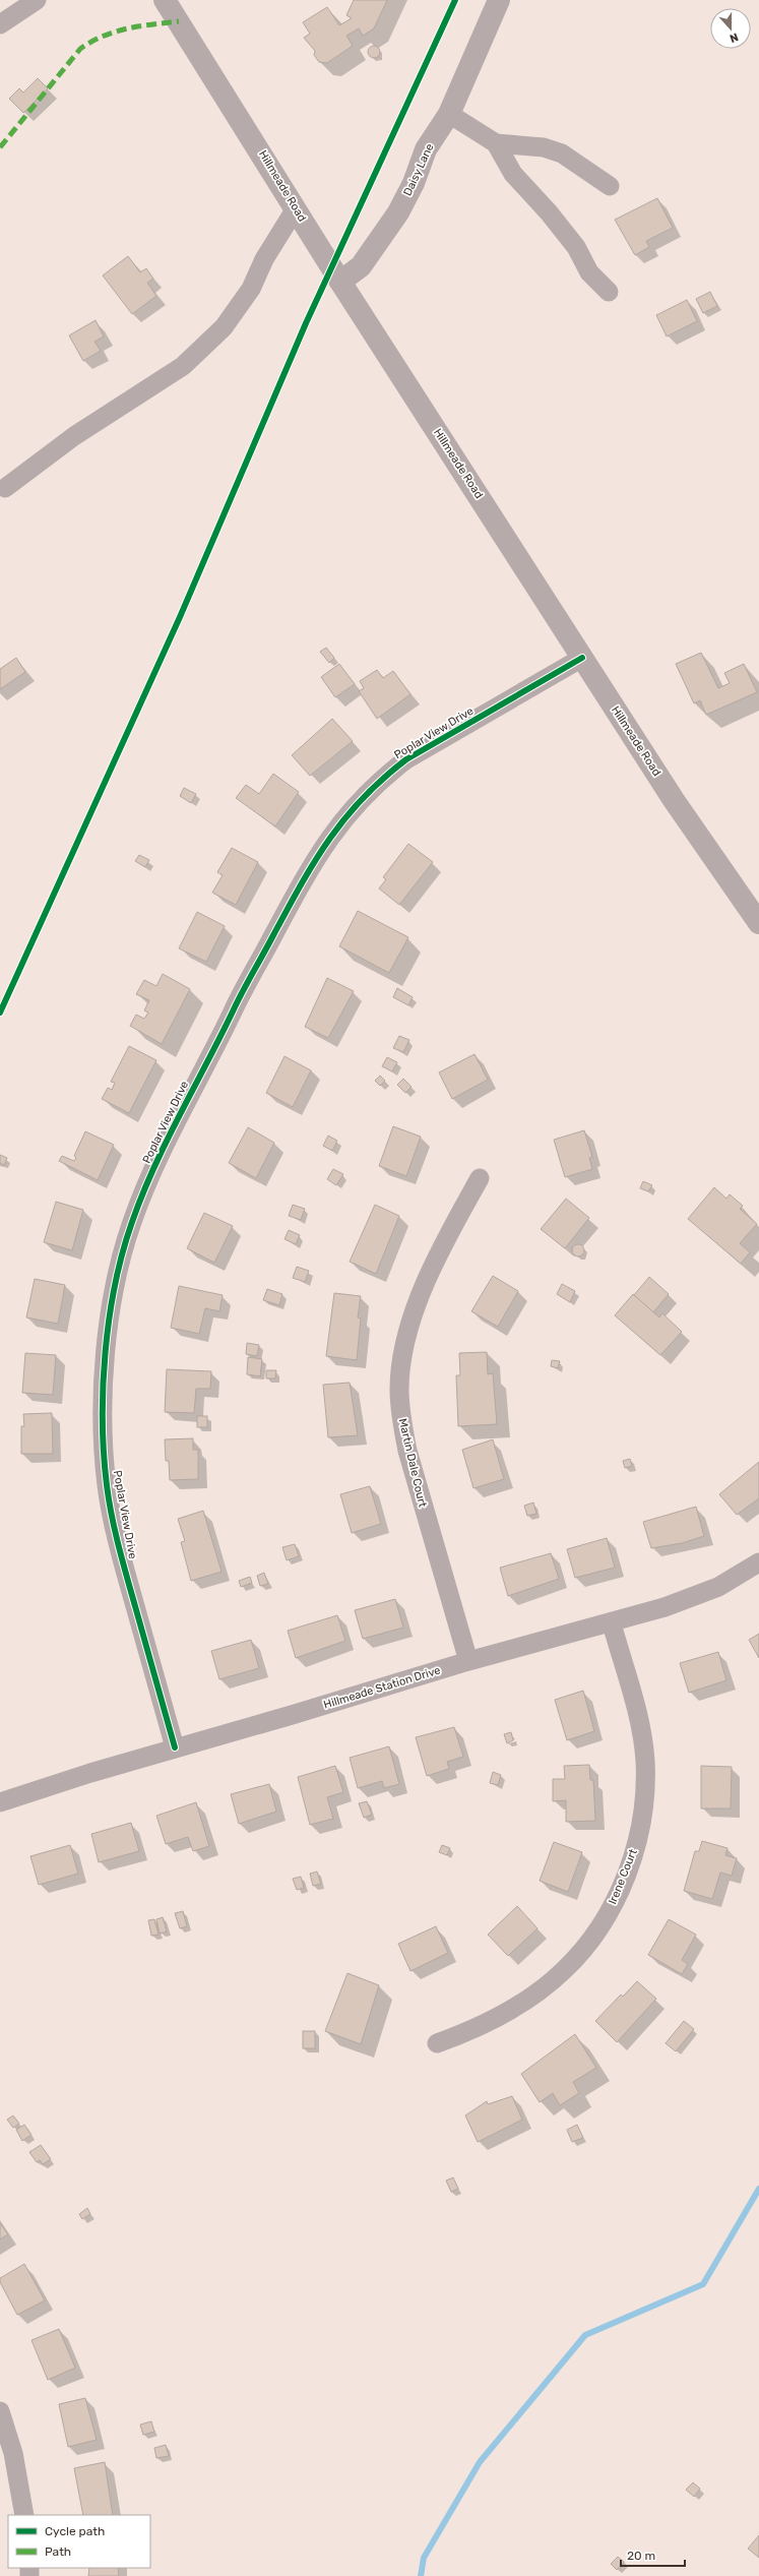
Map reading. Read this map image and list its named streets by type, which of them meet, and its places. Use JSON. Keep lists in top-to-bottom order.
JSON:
{
  "streets": {
    "street": [
      "Daisy Lane",
      "Hillmeade Road",
      "Poplar View Drive",
      "Martin Dale Court",
      "Hillmeade Station Drive",
      "Irene Court"
    ]
  },
  "crossings": [
    ["Daisy Lane", "Hillmeade Road"],
    ["Hillmeade Road", "Poplar View Drive"],
    ["Poplar View Drive", "Hillmeade Station Drive"],
    ["Martin Dale Court", "Hillmeade Station Drive"],
    ["Hillmeade Station Drive", "Irene Court"]
  ],
  "legend": ["Cycle path", "Path"],
  "scale_bar": "20 m",
  "north": "bottom"
}
